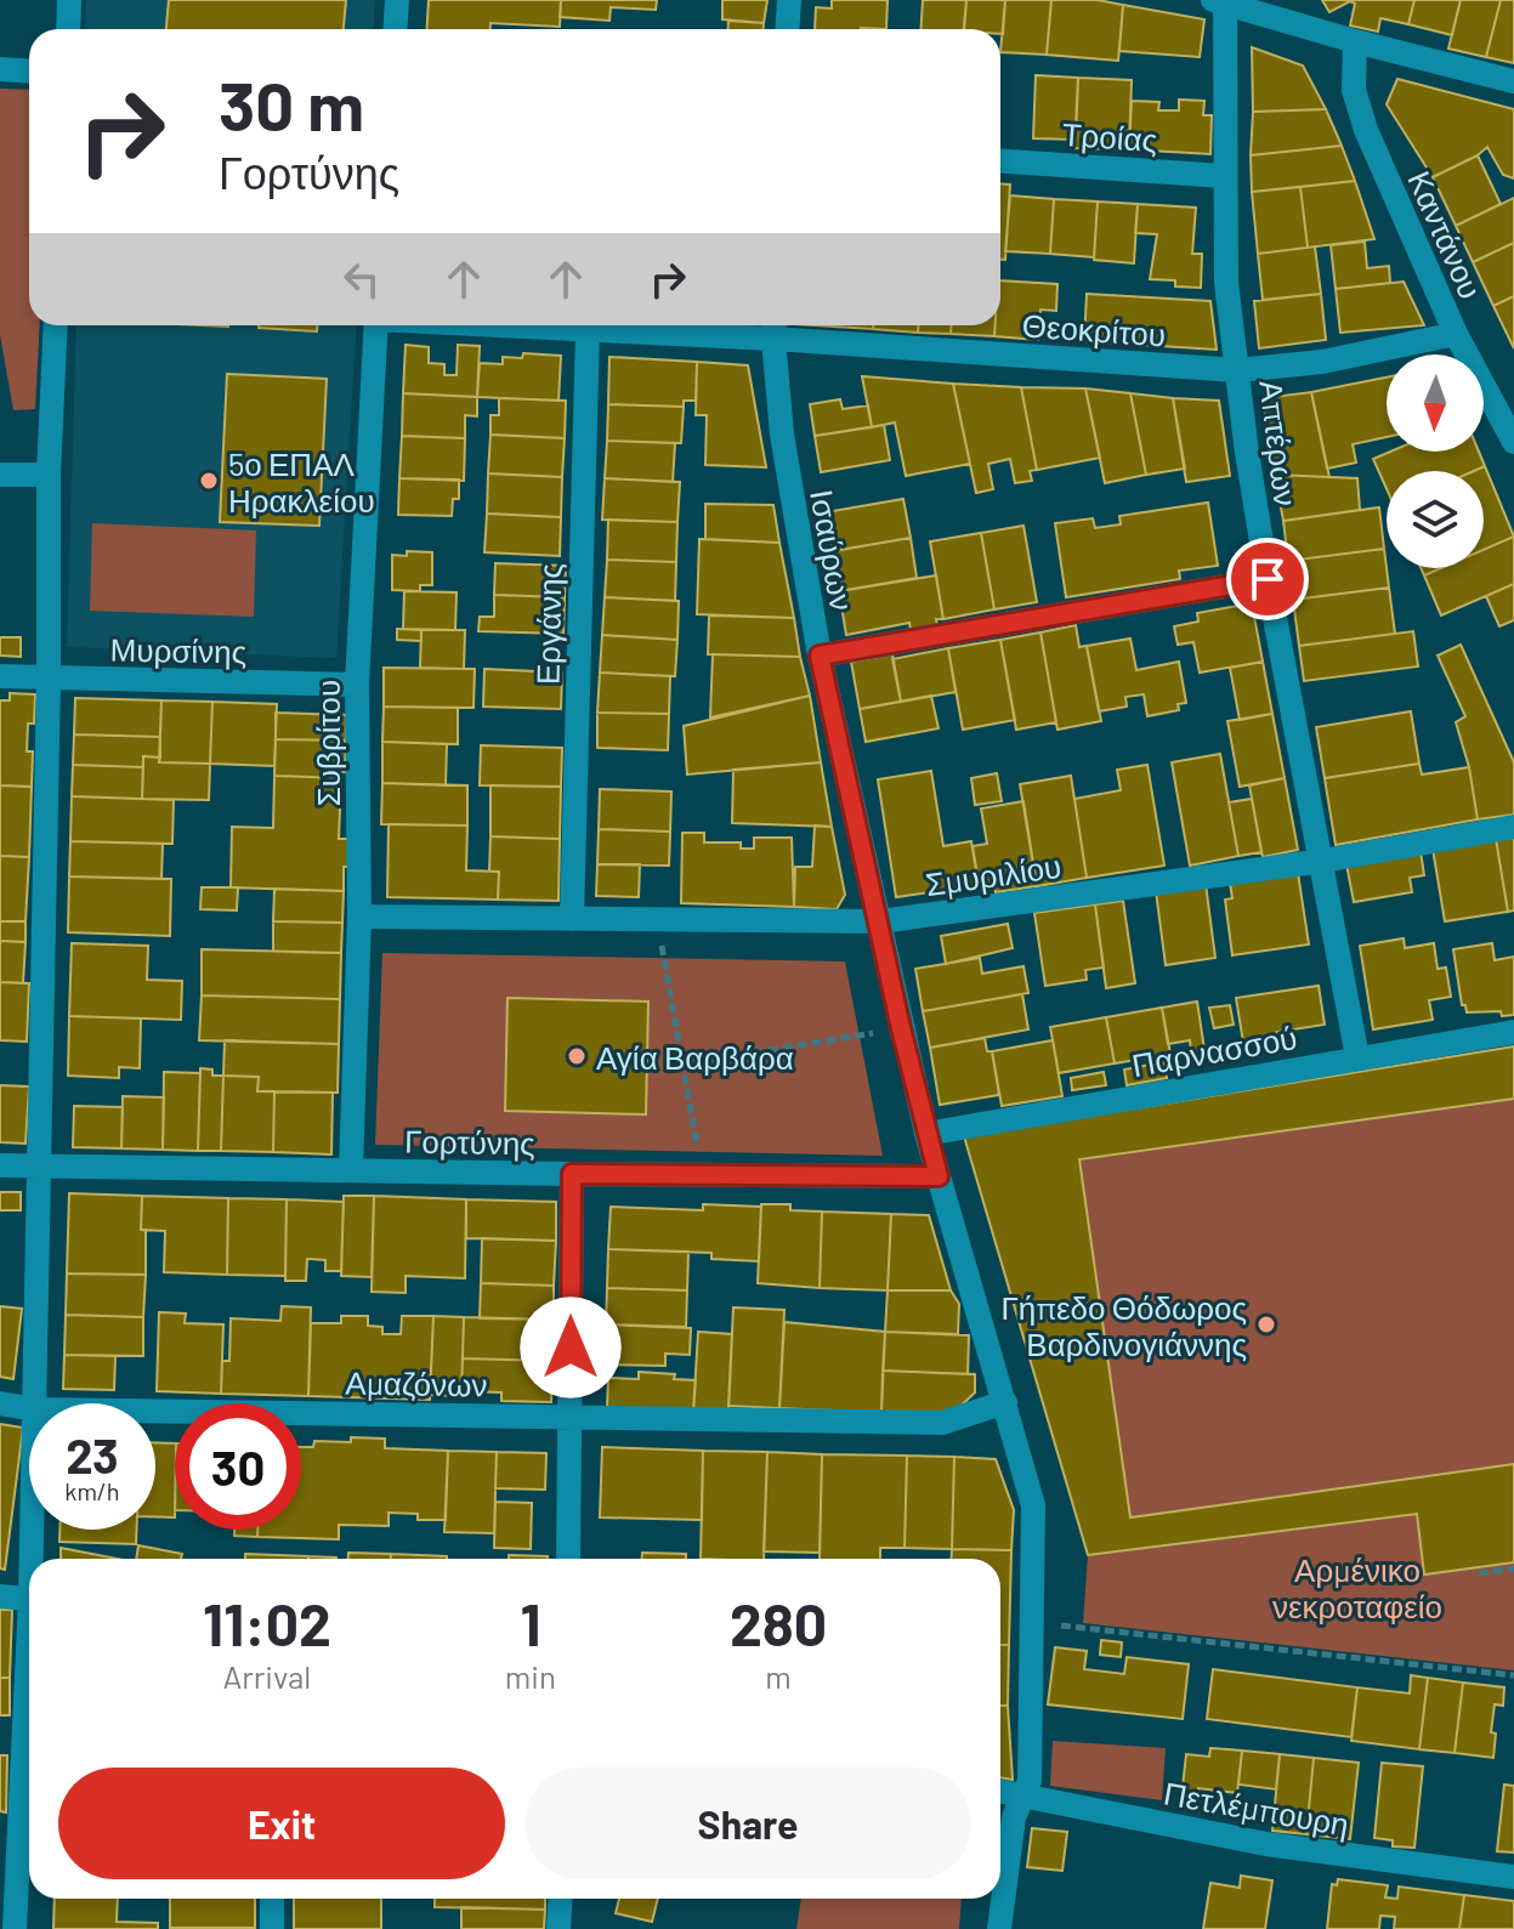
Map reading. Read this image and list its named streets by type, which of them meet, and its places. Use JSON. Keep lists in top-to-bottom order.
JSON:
{
  "streets": {
    "street": [
      "Τροίας",
      "Καντάνου",
      "Θεοκρίτου",
      "Απτέρων",
      "Ισαύρων",
      "Εργάνης",
      "Μυρσίνης",
      "Συβρίτου",
      "Σμυριλίου",
      "Παρνασσού",
      "Γορτύνης",
      "Αμαζόνων",
      "Πετλέμπουρη"
    ]
  },
  "crossings": [
    ["Τροίας", "Απτέρων"],
    ["Καντάνου", "Θεοκρίτου"],
    ["Θεοκρίτου", "Απτέρων"],
    ["Θεοκρίτου", "Ισαύρων"],
    ["Θεοκρίτου", "Εργάνης"],
    ["Απτέρων", "Σμυριλίου"],
    ["Απτέρων", "Παρνασσού"],
    ["Ισαύρων", "Σμυριλίου"],
    ["Ισαύρων", "Παρνασσού"],
    ["Ισαύρων", "Γορτύνης"],
    ["Ισαύρων", "Αμαζόνων"],
    ["Ισαύρων", "Πετλέμπουρη"],
    ["Εργάνης", "Σμυριλίου"],
    ["Μυρσίνης", "Συβρίτου"],
    ["Συβρίτου", "Σμυριλίου"],
    ["Συβρίτου", "Γορτύνης"]
  ],
  "parks": ["Αρμένικο νεκροταφείο"],
  "places": ["5ο ΕΠΑΛ Ηρακλείου", "Αγία Βαρβάρα", "Γήπεδο Θόδωρος Βαρδινογιάννης"],
  "north": "bottom",
  "page": {
    "turn": ["30 m", "Γορτύνης"],
    "speed": "23 km/h",
    "limit": "30",
    "eta": [
      "11:02",
      "Arrival",
      "1",
      "min",
      "280",
      "m"
    ],
    "buttons": ["Exit", "Share"]
  }
}
